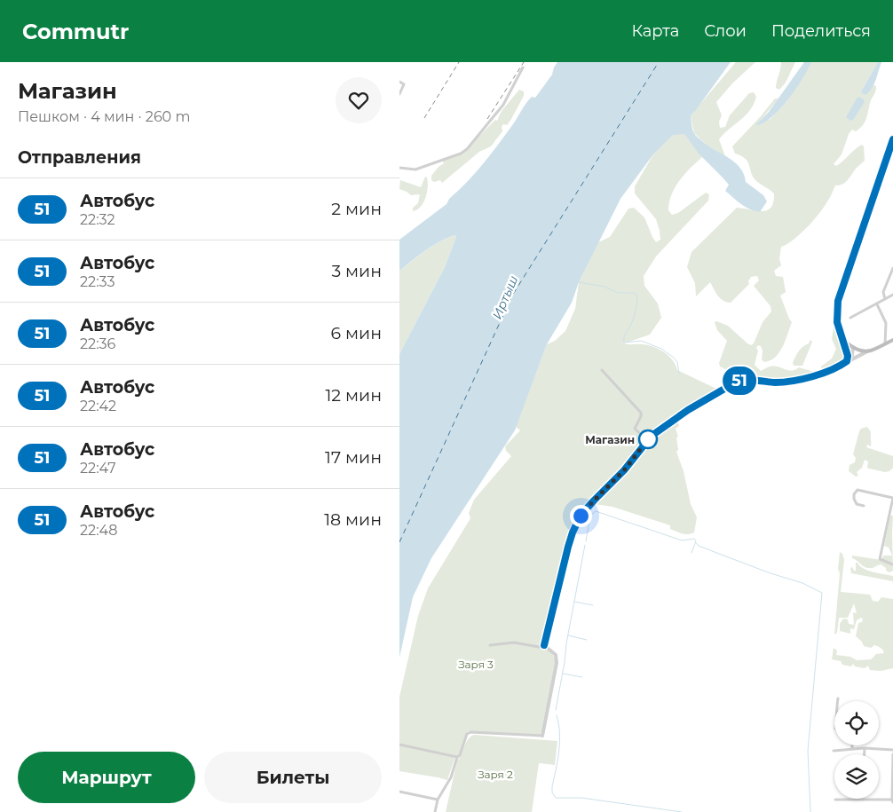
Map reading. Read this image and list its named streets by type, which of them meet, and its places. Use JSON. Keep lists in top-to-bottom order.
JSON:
{
  "water": ["Иртыш"],
  "parks": ["Заря 3", "Заря 2"],
  "places": ["Магазин"],
  "lines": ["bus line 51"],
  "page": {
    "header": "Commutr",
    "nav": ["Карта", "Слои", "Поделиться"],
    "heading": [
      ["Магазин", "Пешком · 4 мин · 260 m"],
      "Отправления"
    ],
    "on_map": "51",
    "list": [
      {
        "mark": "51",
        "name": "Автобус",
        "note": "22:32",
        "value": "2 мин"
      },
      {
        "mark": "51",
        "name": "Автобус",
        "note": "22:33",
        "value": "3 мин"
      },
      {
        "mark": "51",
        "name": "Автобус",
        "note": "22:36",
        "value": "6 мин"
      },
      {
        "mark": "51",
        "name": "Автобус",
        "note": "22:42",
        "value": "12 мин"
      },
      {
        "mark": "51",
        "name": "Автобус",
        "note": "22:47",
        "value": "17 мин"
      },
      {
        "mark": "51",
        "name": "Автобус",
        "note": "22:48",
        "value": "18 мин"
      }
    ],
    "buttons": ["Маршрут", "Билеты"]
  }
}
